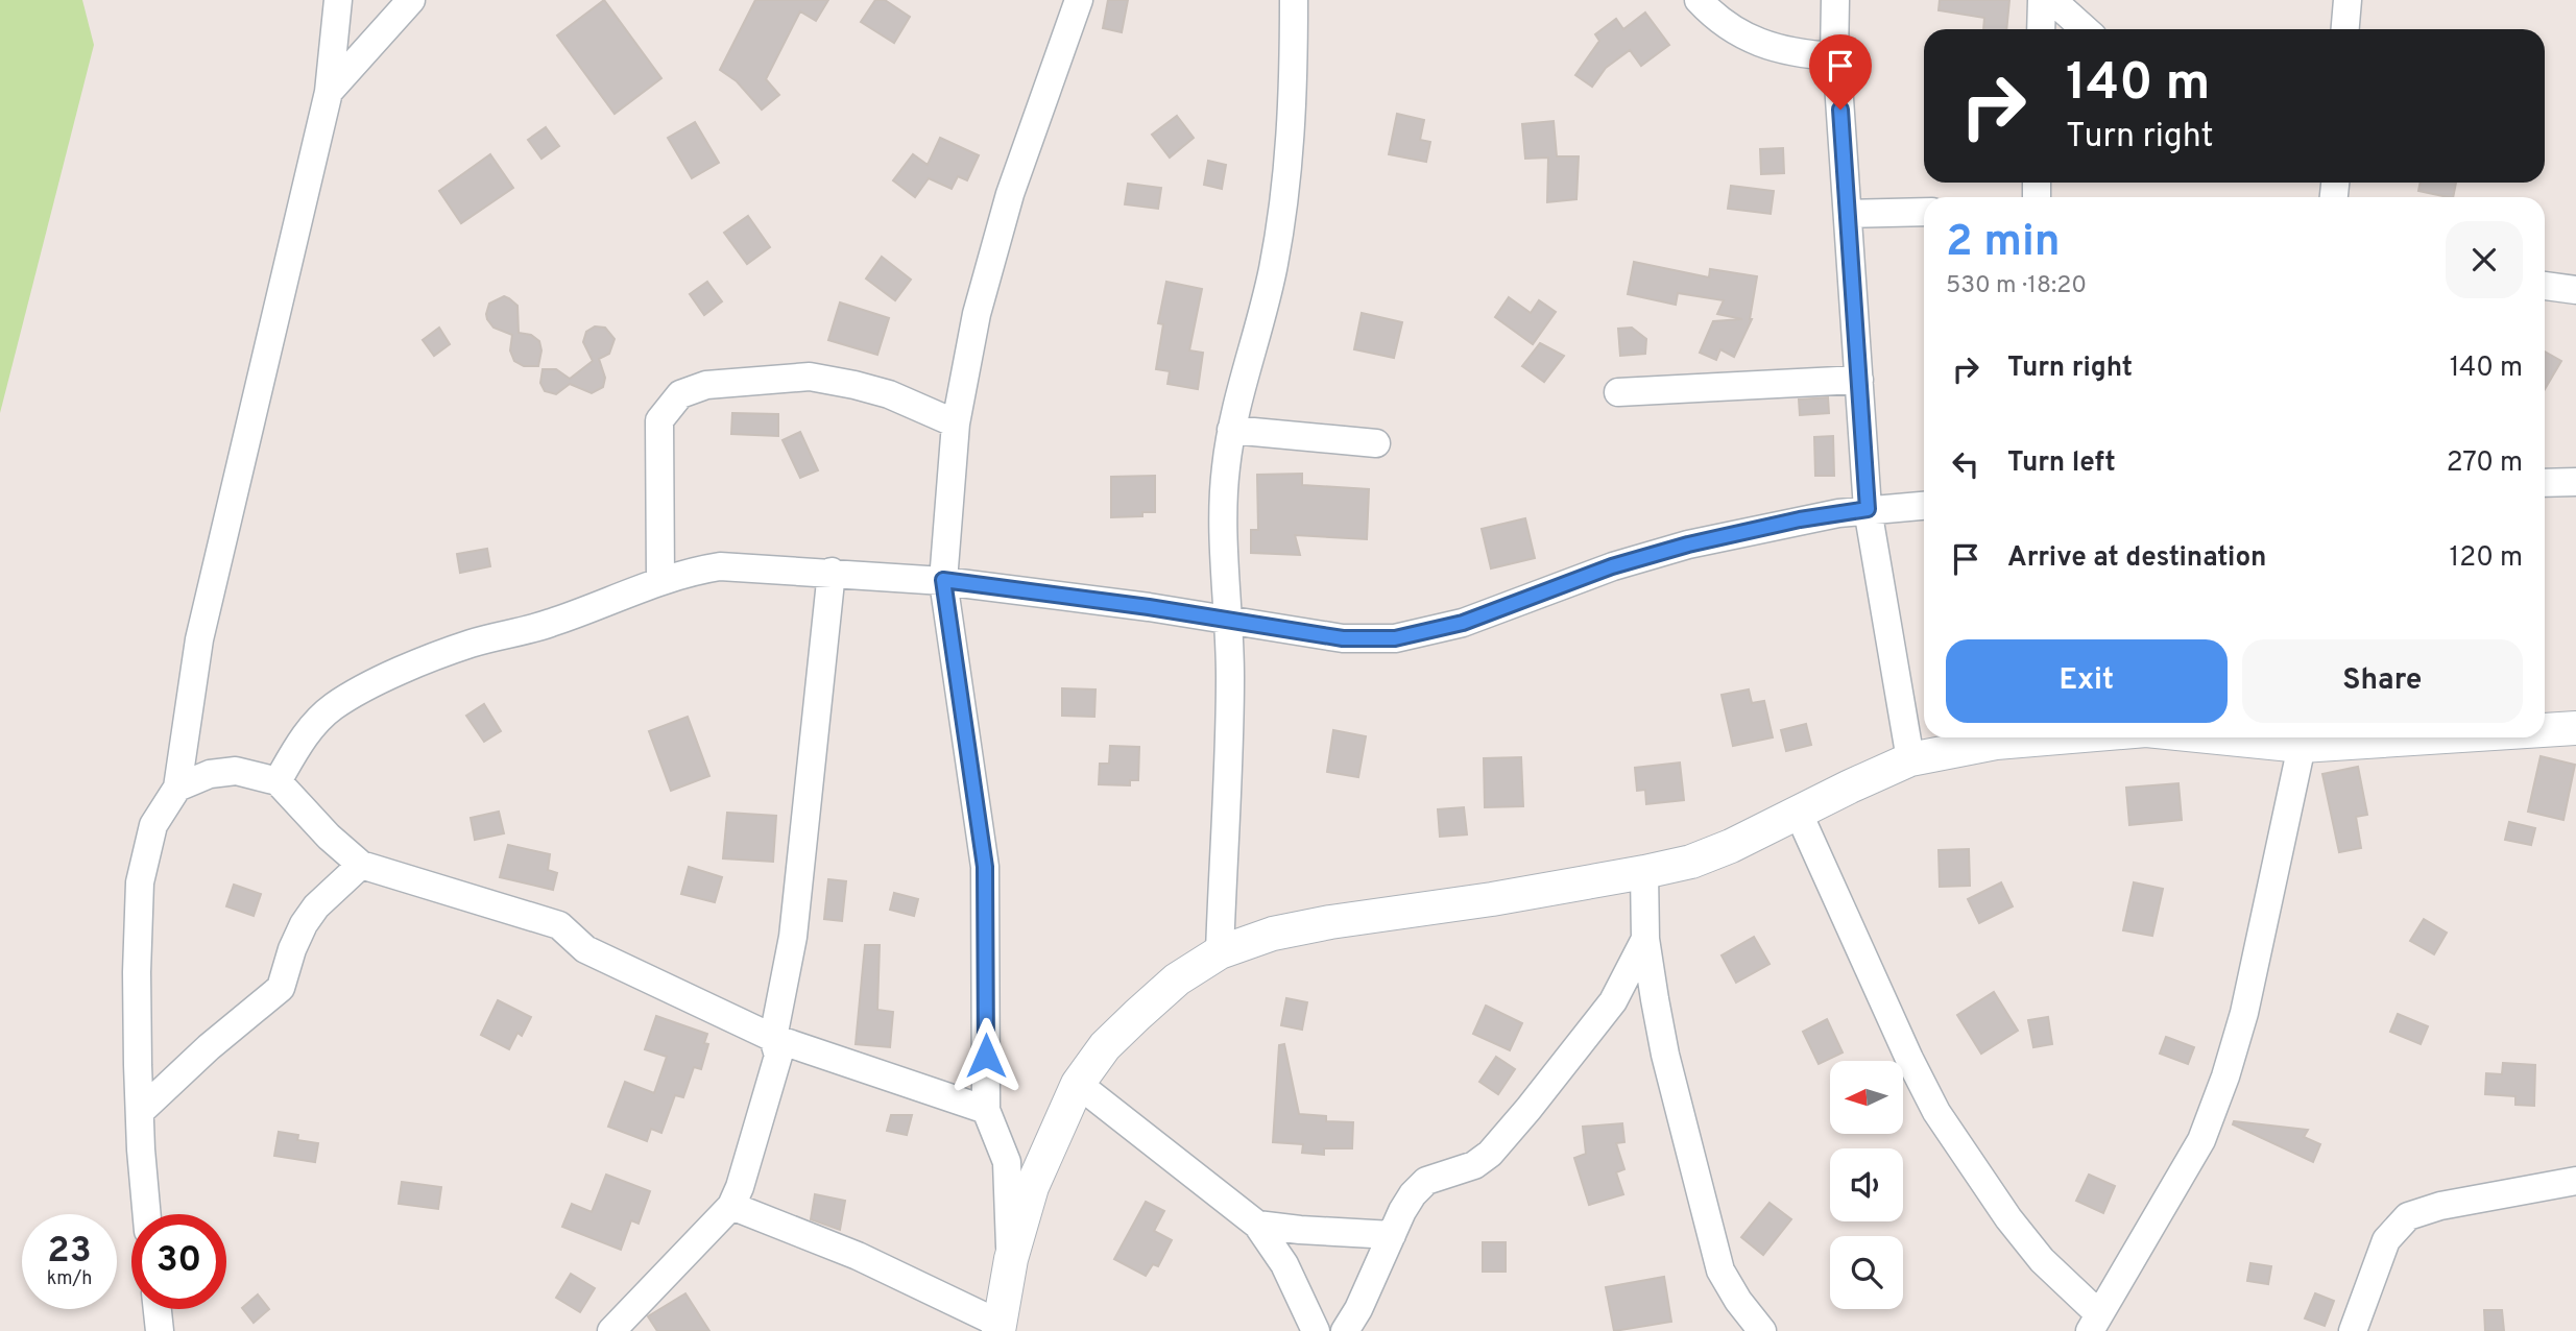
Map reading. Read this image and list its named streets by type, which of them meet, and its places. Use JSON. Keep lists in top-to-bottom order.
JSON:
{
  "north": "left",
  "page": {
    "turn": ["140 m", "Turn right"],
    "heading": ["2 min", "530 m · 18:20"],
    "list": [
      {
        "name": "Turn right",
        "value": "140 m"
      },
      {
        "name": "Turn left",
        "value": "270 m"
      },
      {
        "name": "Arrive at destination",
        "value": "120 m"
      }
    ],
    "buttons": ["Exit", "Share"],
    "speed": "23 km/h",
    "limit": "30"
  }
}
